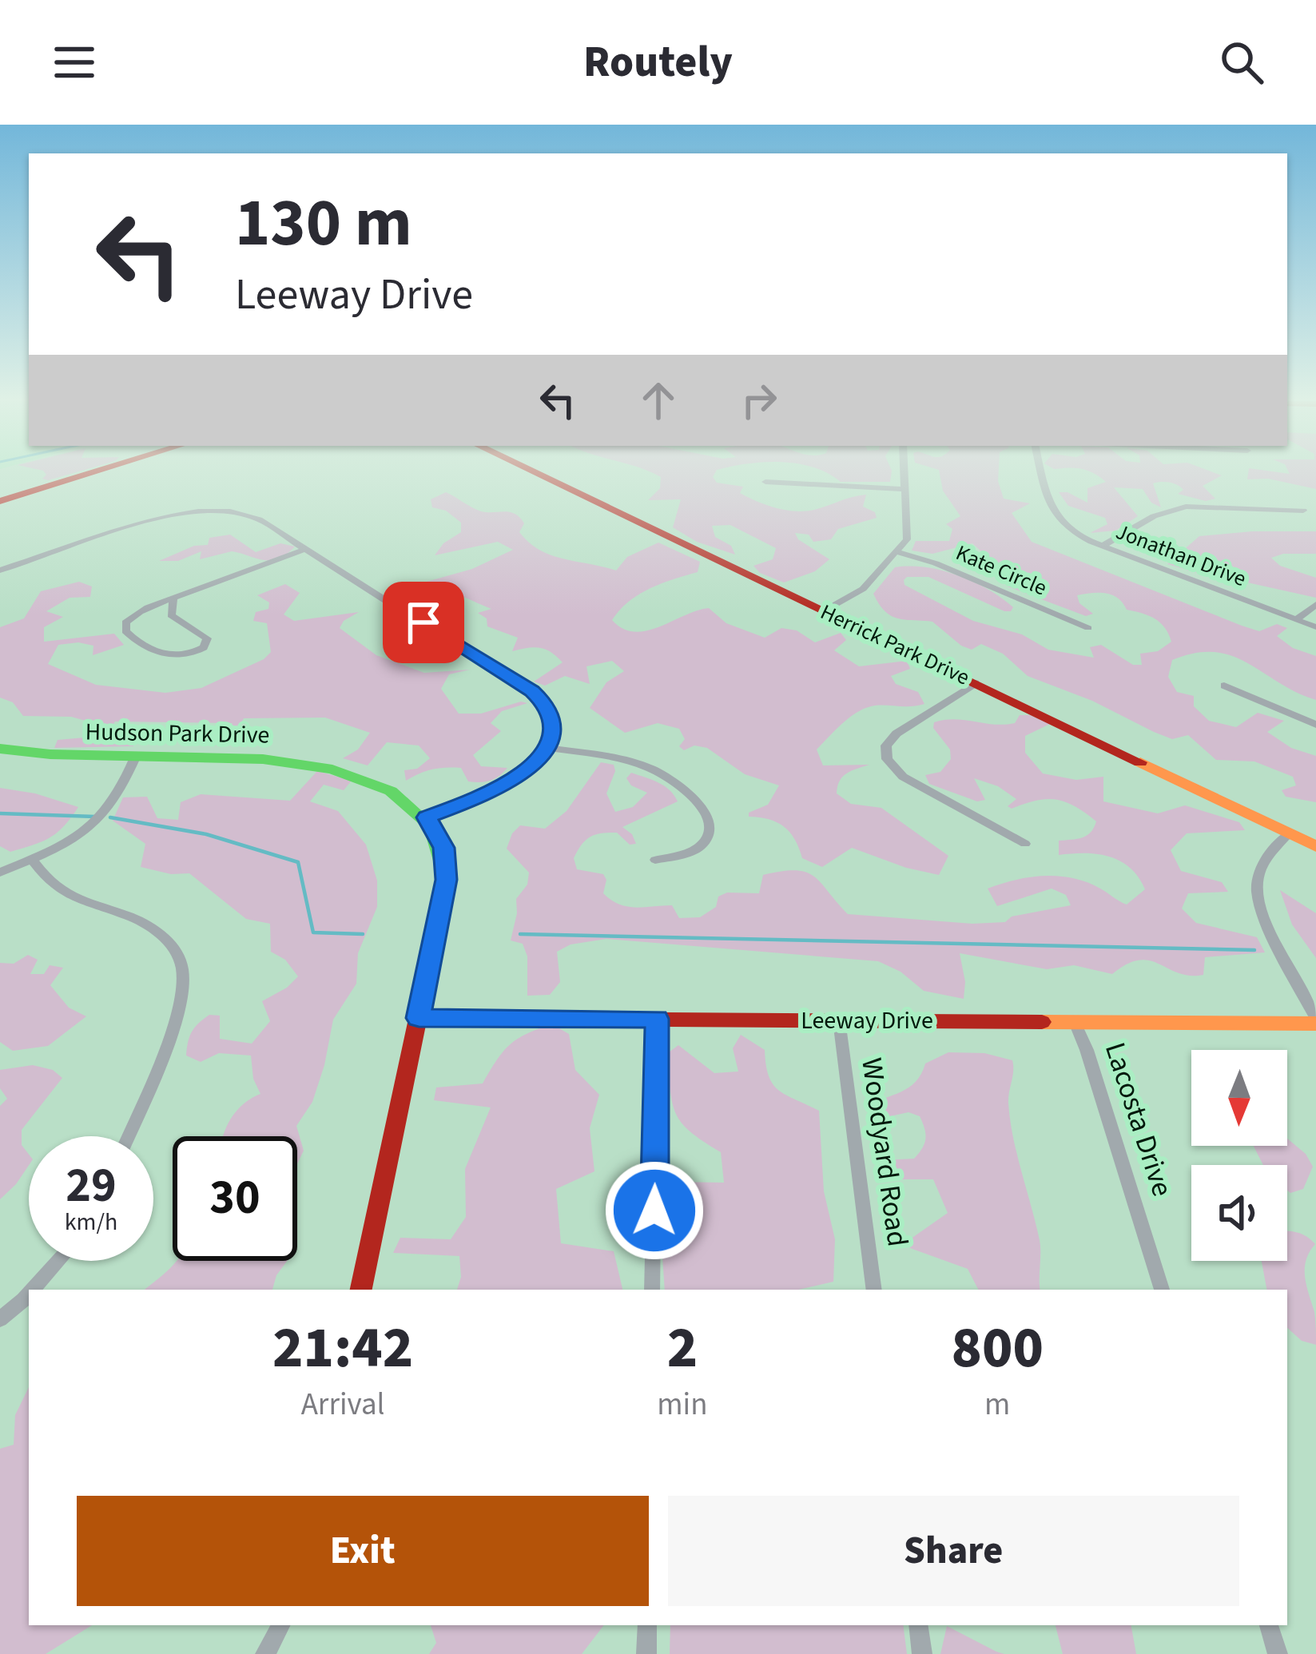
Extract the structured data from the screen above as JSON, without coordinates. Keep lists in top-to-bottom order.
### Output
{
  "streets": {
    "main road": ["Herrick Park Drive", "Hudson Park Drive", "Leeway Drive"],
    "street": [
      "Jonathan Drive",
      "Kate Circle",
      "Lacosta Drive",
      "Woodyard Road"
    ]
  },
  "crossings": [
    ["Leeway Drive", "Lacosta Drive"],
    ["Leeway Drive", "Woodyard Road"]
  ],
  "north": "bottom",
  "page": {
    "header": "Routely",
    "turn": ["130 m", "Leeway Drive"],
    "speed": "29 km/h",
    "limit": "30",
    "eta": [
      "21:42",
      "Arrival",
      "2",
      "min",
      "800",
      "m"
    ],
    "buttons": ["Exit", "Share"]
  }
}
